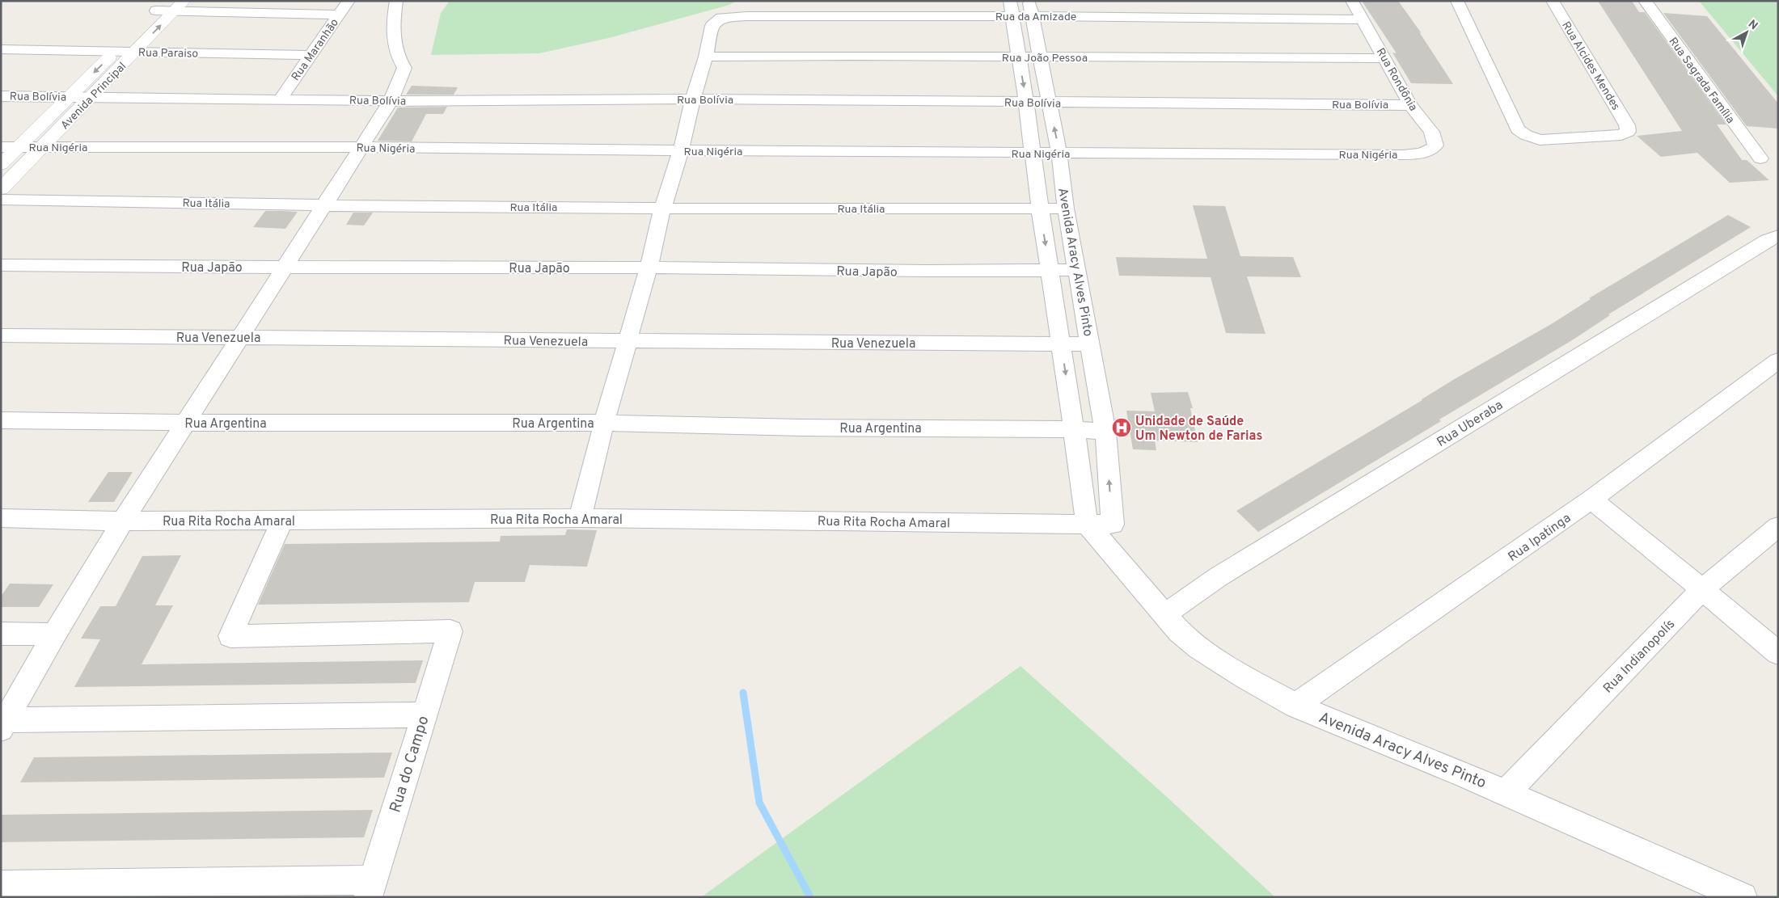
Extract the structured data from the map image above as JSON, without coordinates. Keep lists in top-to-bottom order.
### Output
{
  "streets": {
    "street": [
      "Rua da Amizade",
      "Rua Maranhão",
      "Rua Paraiso",
      "Rua João Pessoa",
      "Rua Alcides Mendes",
      "Rua Rondônia",
      "Rua Sagrada Família",
      "Avenida Principal",
      "Rua Bolívia",
      "Rua Nigéria",
      "Rua Itália",
      "Avenida Aracy Alves Pinto",
      "Rua Japão",
      "Rua Venezuela",
      "Rua Argentina",
      "Rua Uberaba",
      "Rua Rita Rocha Amaral",
      "Rua Ipatinga",
      "Rua Indianopolís",
      "Rua do Campo"
    ]
  },
  "crossings": [
    ["Rua da Amizade", "Rua João Pessoa"],
    ["Rua da Amizade", "Rua Rondônia"],
    ["Rua da Amizade", "Avenida Aracy Alves Pinto"],
    ["Rua Maranhão", "Rua Paraiso"],
    ["Rua Maranhão", "Rua Bolívia"],
    ["Rua Paraiso", "Avenida Principal"],
    ["Rua João Pessoa", "Rua Rondônia"],
    ["Rua João Pessoa", "Avenida Aracy Alves Pinto"],
    ["Rua Rondônia", "Rua Bolívia"],
    ["Rua Rondônia", "Rua Nigéria"],
    ["Avenida Principal", "Rua Bolívia"],
    ["Avenida Principal", "Rua Nigéria"],
    ["Rua Bolívia", "Avenida Aracy Alves Pinto"],
    ["Rua Nigéria", "Avenida Aracy Alves Pinto"],
    ["Rua Itália", "Avenida Aracy Alves Pinto"],
    ["Avenida Aracy Alves Pinto", "Rua Japão"],
    ["Avenida Aracy Alves Pinto", "Rua Venezuela"],
    ["Avenida Aracy Alves Pinto", "Rua Argentina"],
    ["Avenida Aracy Alves Pinto", "Rua Uberaba"],
    ["Avenida Aracy Alves Pinto", "Rua Rita Rocha Amaral"],
    ["Avenida Aracy Alves Pinto", "Rua Ipatinga"],
    ["Avenida Aracy Alves Pinto", "Rua Indianopolís"],
    ["Rua Rita Rocha Amaral", "Rua do Campo"]
  ],
  "places": {
    "hospital": ["Unidade de Saúde Um Newton de Farias"]
  },
  "north": "top right"
}
